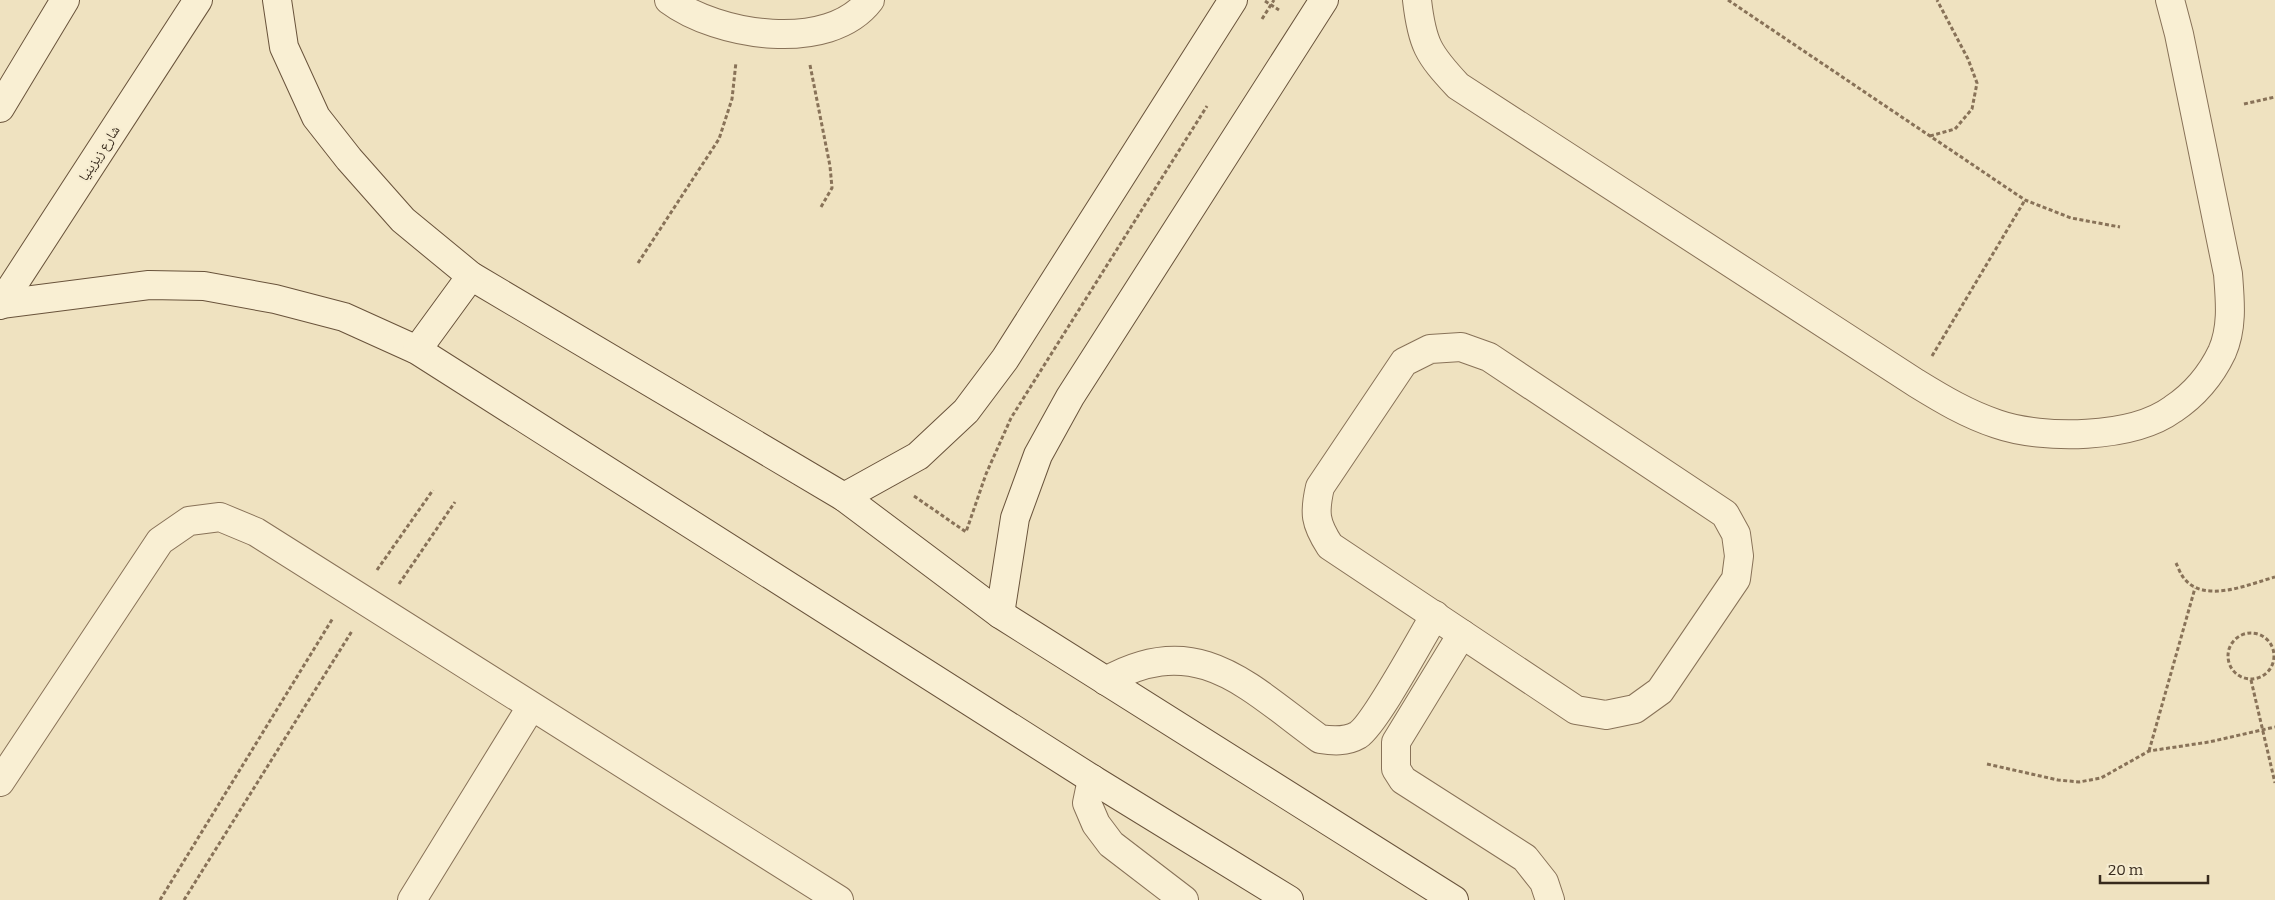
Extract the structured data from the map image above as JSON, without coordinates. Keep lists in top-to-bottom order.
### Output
{
  "streets": {
    "street": ["شارع زيزينيا"]
  },
  "scale_bar": "20 m"
}
